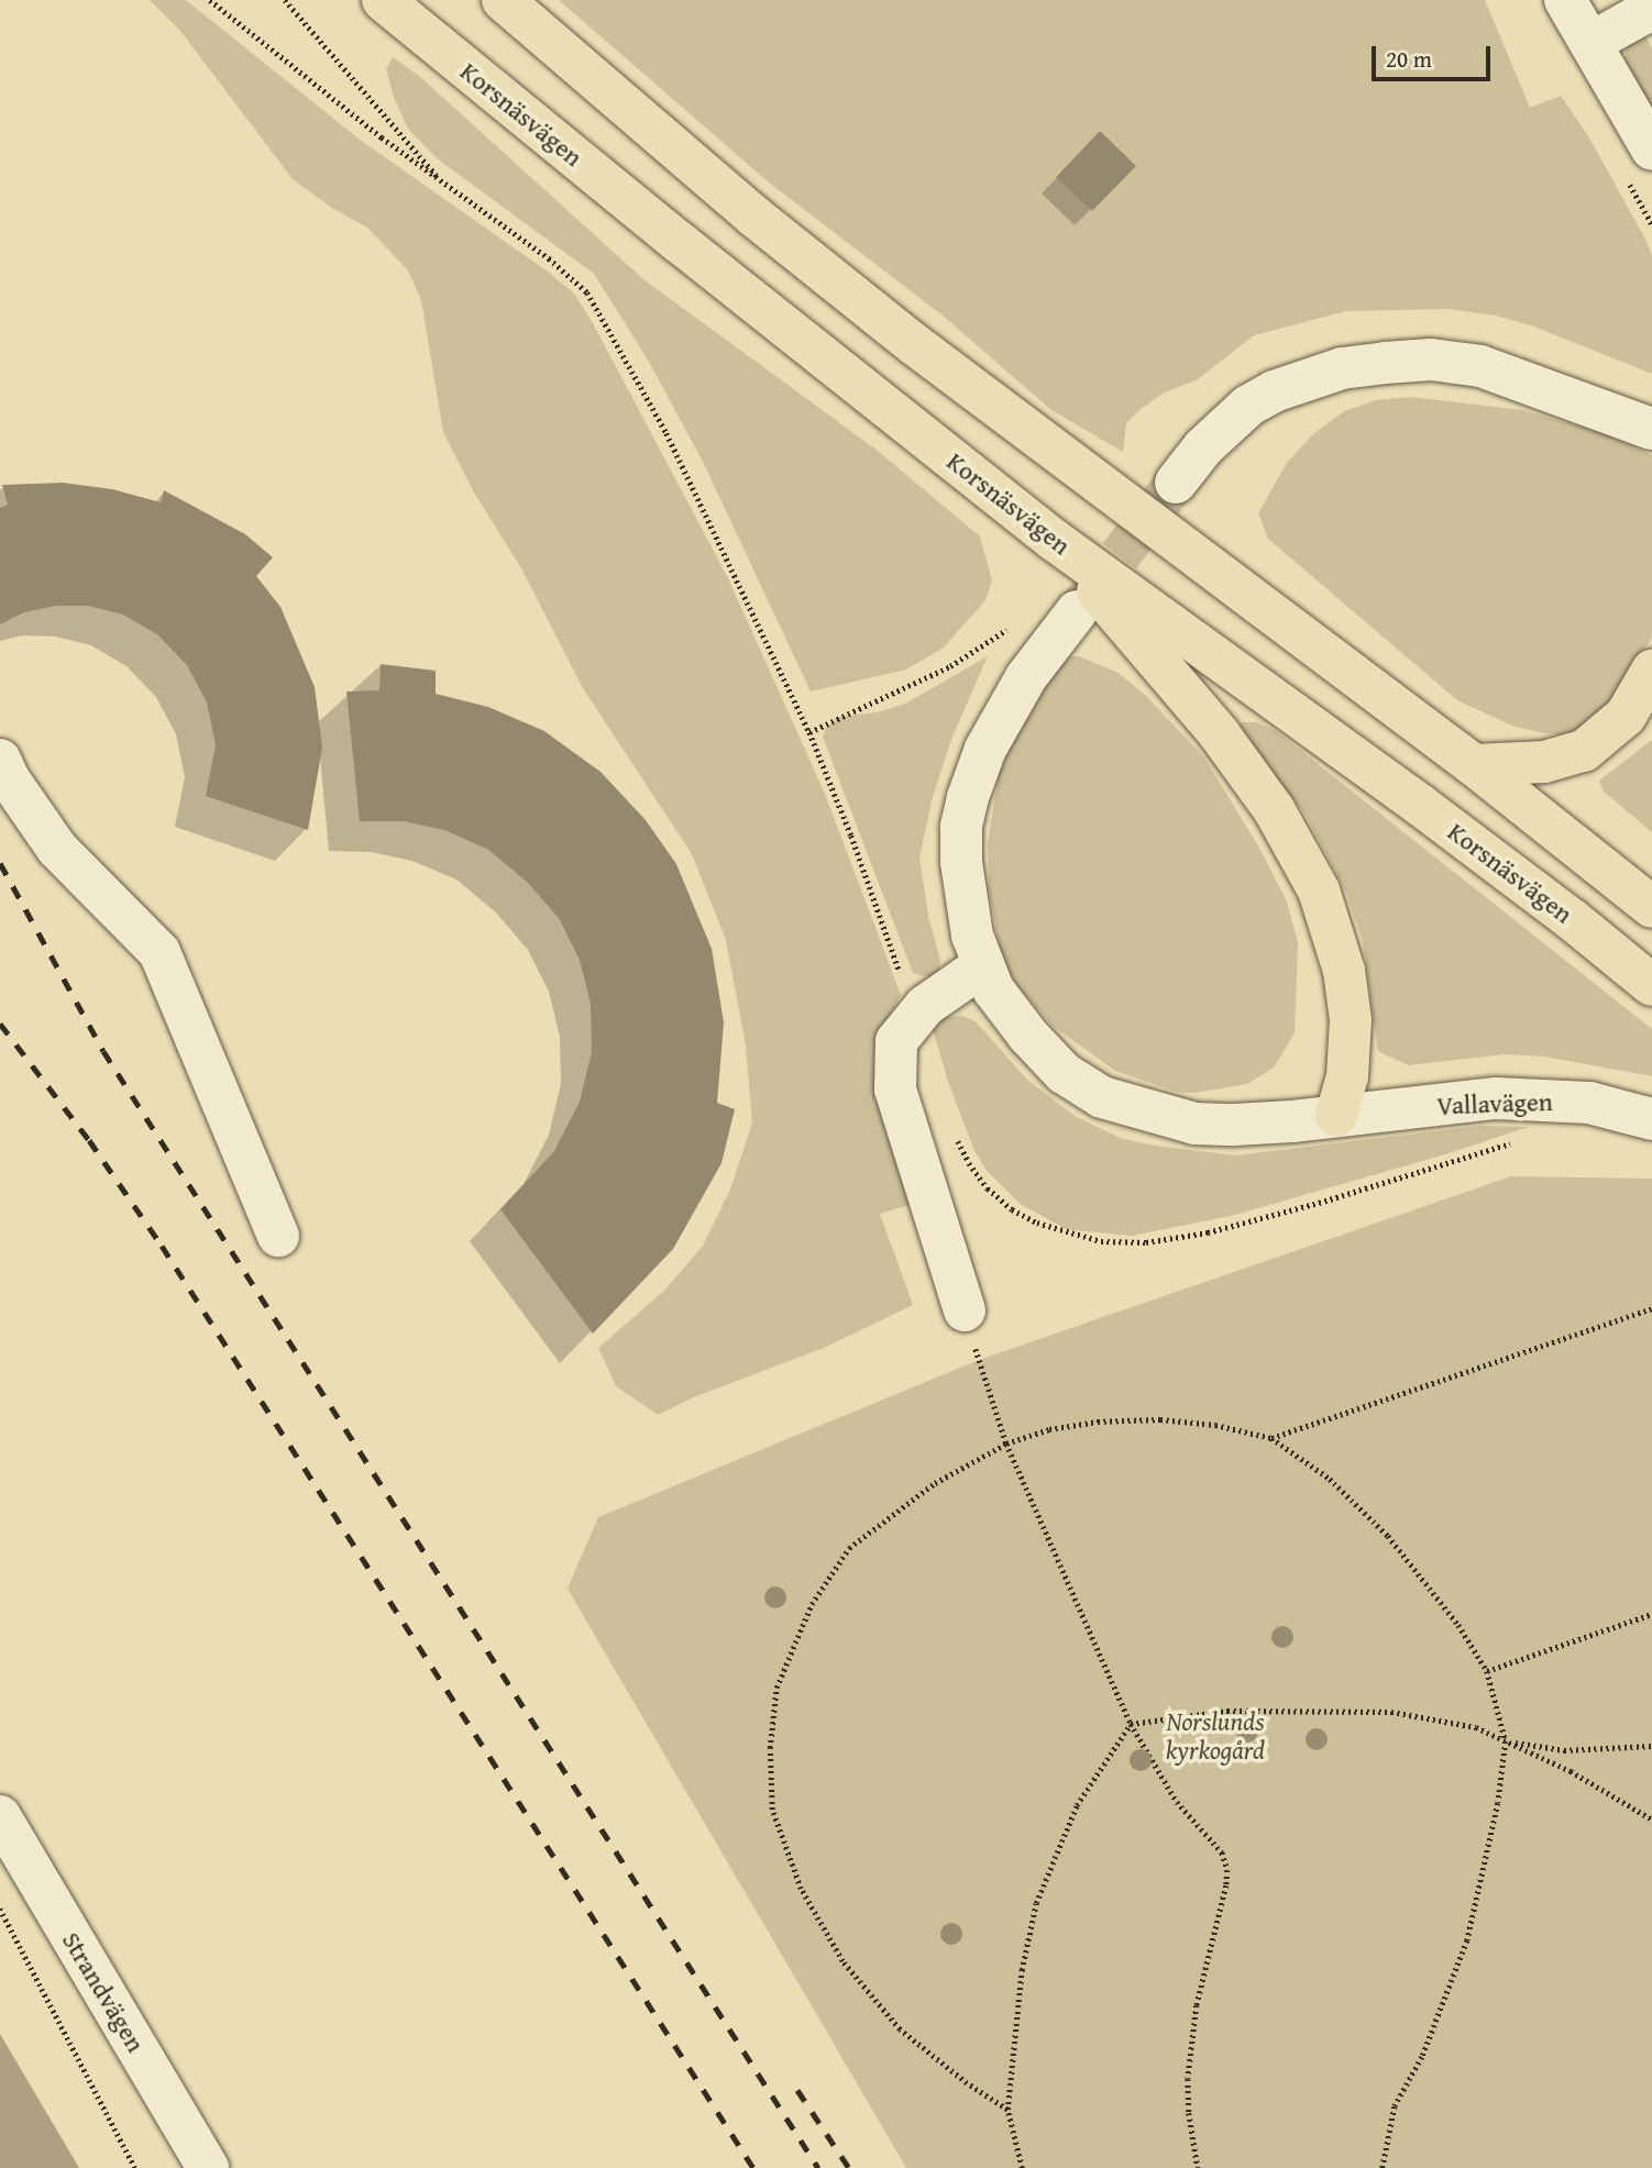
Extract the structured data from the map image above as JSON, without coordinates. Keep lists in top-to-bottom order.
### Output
{
  "streets": {
    "main road": ["Korsnäsvägen"],
    "street": ["Vallavägen", "Strandvägen"]
  },
  "parks": ["Norslunds kyrkogård"],
  "scale_bar": "20 m"
}
